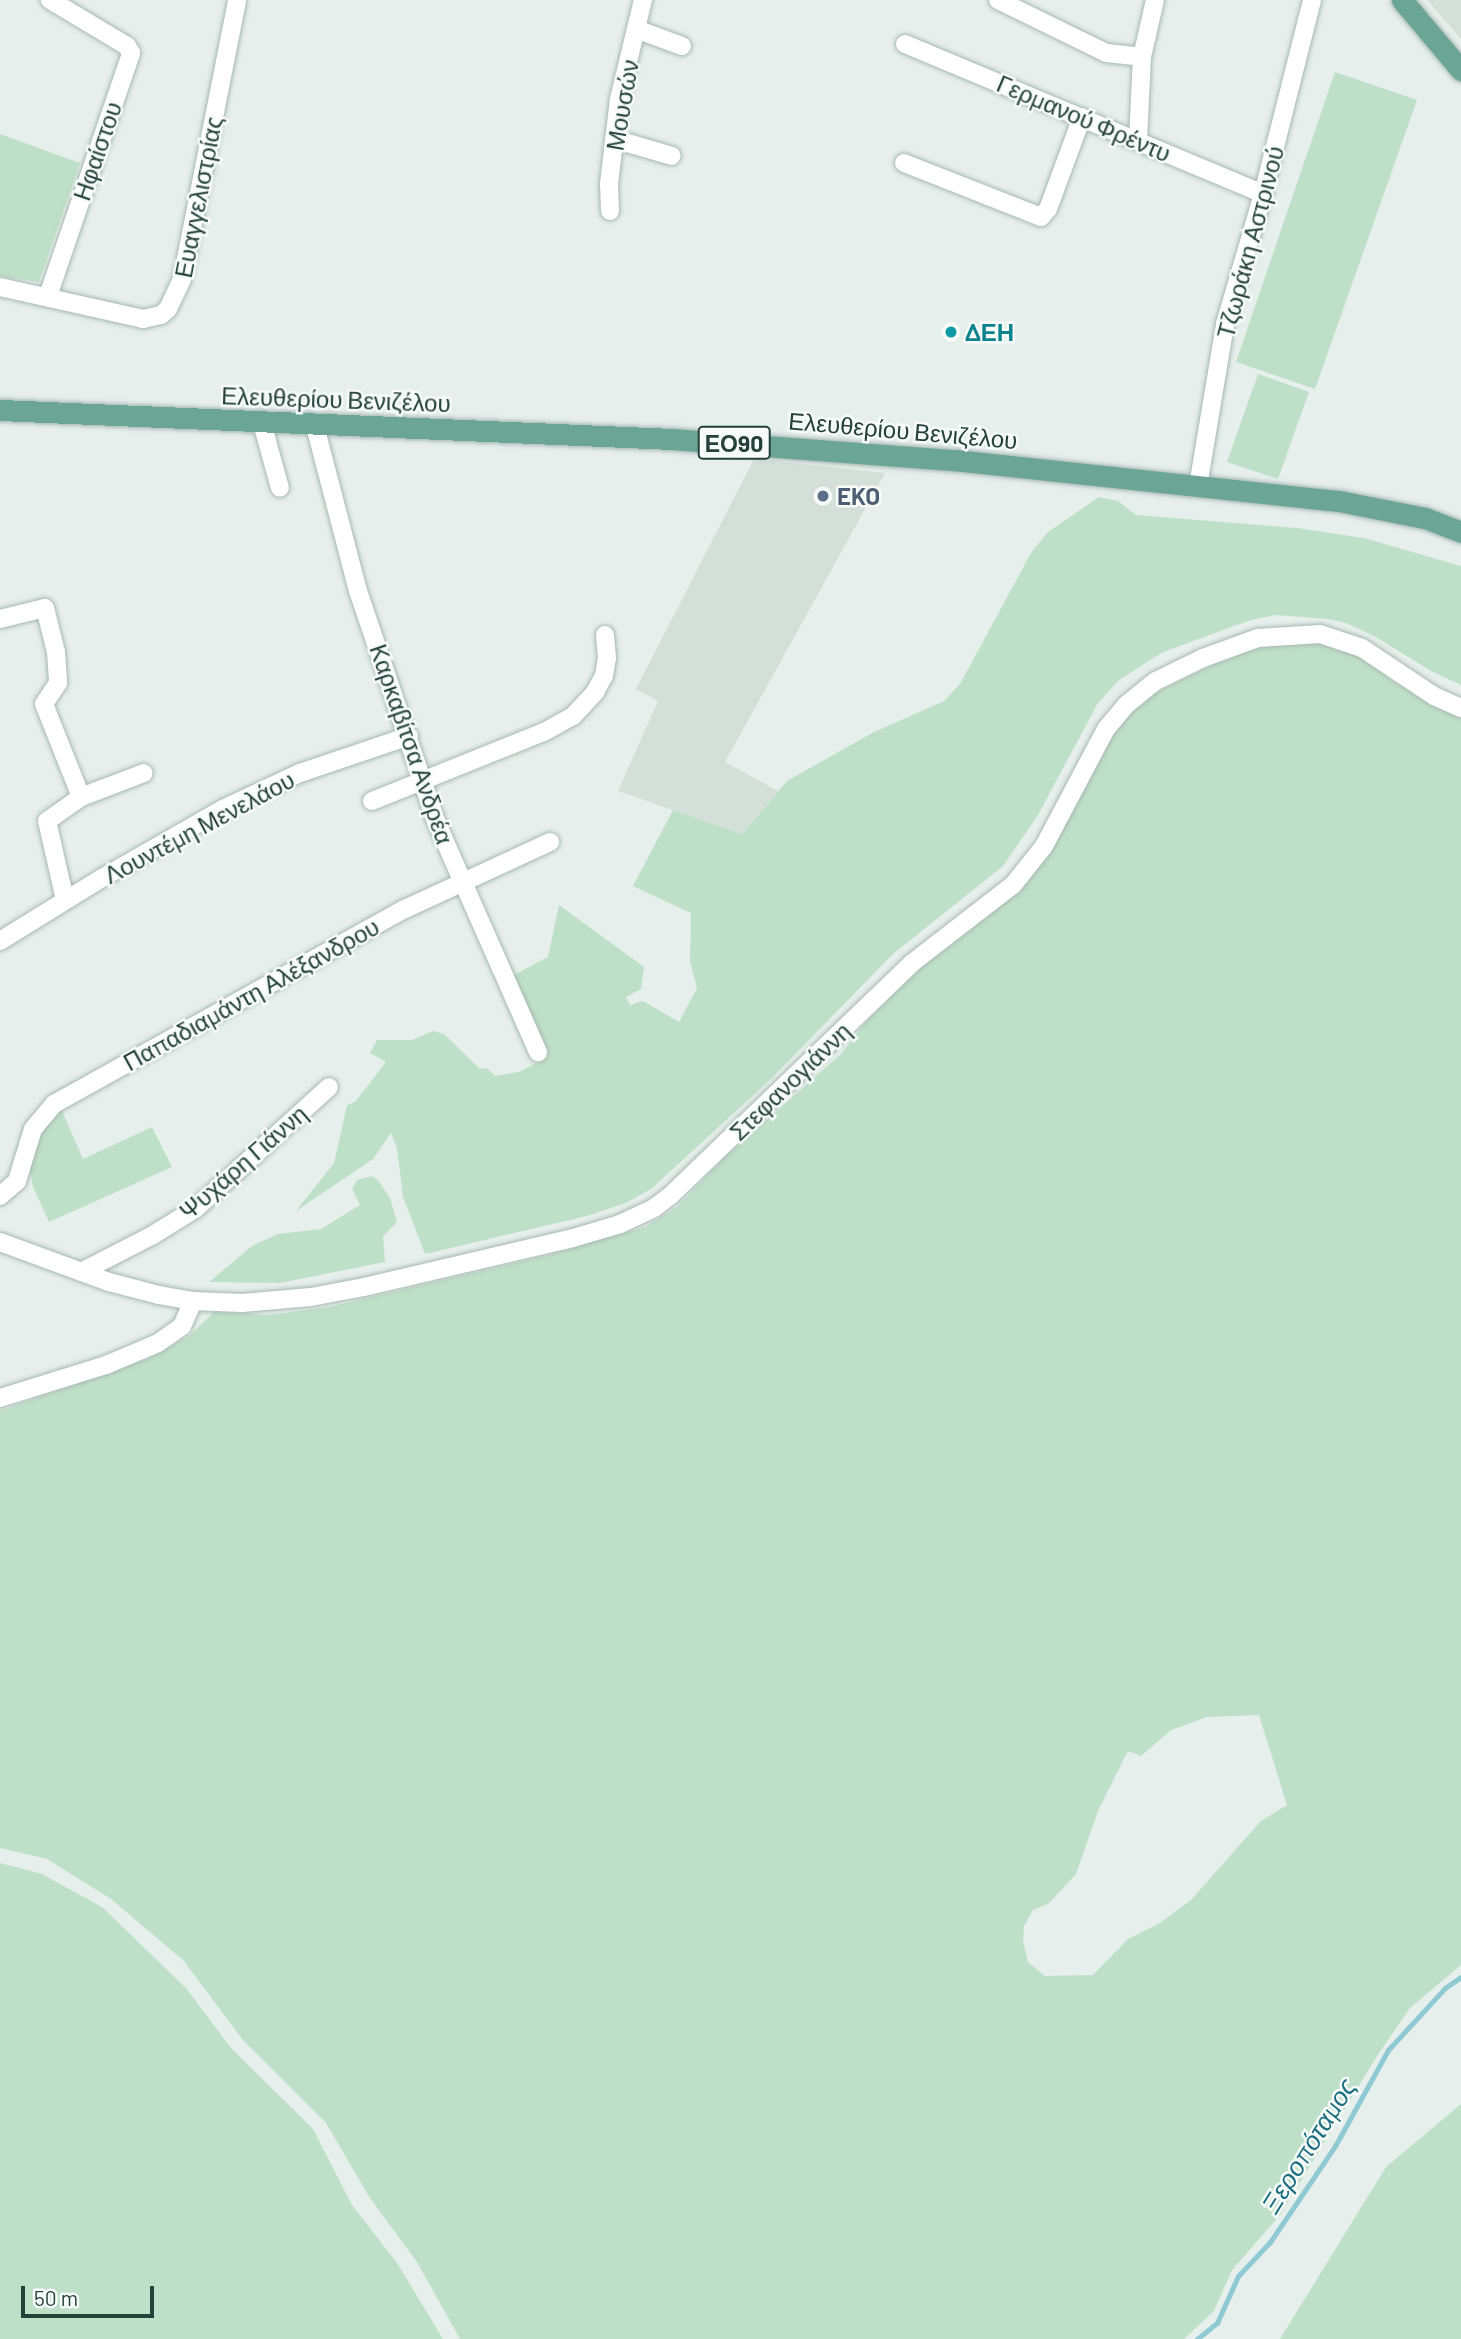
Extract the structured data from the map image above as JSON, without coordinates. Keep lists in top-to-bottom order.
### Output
{
  "streets": {
    "main road": ["Ελευθερίου Βενιζέλου", "ΕΟ90"],
    "street": [
      "Μουσών",
      "Γερμανού Φρέντυ",
      "Ηφαίστου",
      "Ευαγγελιστρίας",
      "Τζωράκη Αστρινού",
      "Καρκαβίτσα Ανδρέα",
      "Λουντέμη Μενελάου",
      "Παπαδιαμάντη Αλέξανδρου",
      "Στεφανογιάννη",
      "Ψυχάρη Γιάννη"
    ]
  },
  "crossings": [
    ["Γερμανού Φρέντυ", "Τζωράκη Αστρινού"],
    ["Ηφαίστου", "Ευαγγελιστρίας"],
    ["Τζωράκη Αστρινού", "Ελευθερίου Βενιζέλου"],
    ["Ελευθερίου Βενιζέλου", "Καρκαβίτσα Ανδρέα"],
    ["Καρκαβίτσα Ανδρέα", "Λουντέμη Μενελάου"],
    ["Καρκαβίτσα Ανδρέα", "Παπαδιαμάντη Αλέξανδρου"],
    ["Στεφανογιάννη", "Ψυχάρη Γιάννη"]
  ],
  "water": ["Ξεροπόταμος"],
  "places": ["ΔΕΗ", "EKO"],
  "scale_bar": "50 m"
}
